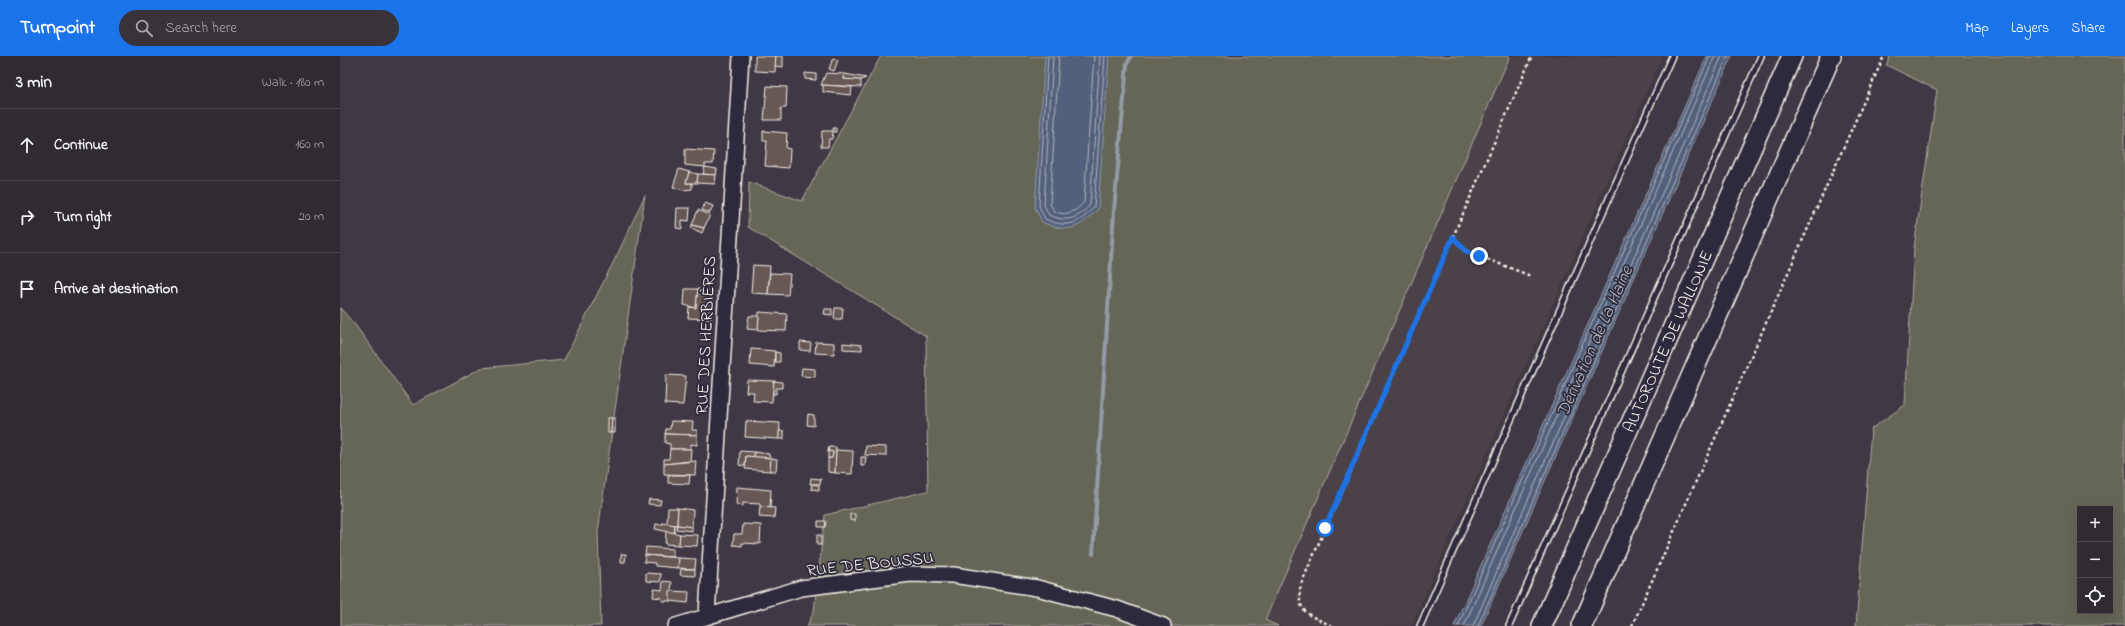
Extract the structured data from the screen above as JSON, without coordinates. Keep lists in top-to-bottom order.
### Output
{
  "streets": {
    "highway": ["AUTOROUTE DE WALLONIE"],
    "street": ["RUE DES HERBIÈRES", "RUE DE BOUSSU"]
  },
  "crossings": [
    ["RUE DES HERBIÈRES", "RUE DE BOUSSU"]
  ],
  "water": ["Dérivation de La Haine"],
  "page": {
    "header": "Turnpoint",
    "search": "Search here",
    "nav": ["Map", "Layers", "Share"],
    "heading": ["3 min", "Walk · 180 m"],
    "list": [
      ["Continue", "160 m"],
      ["Turn right", "20 m"],
      "Arrive at destination"
    ],
    "map_buttons": ["+", "−"]
  }
}
